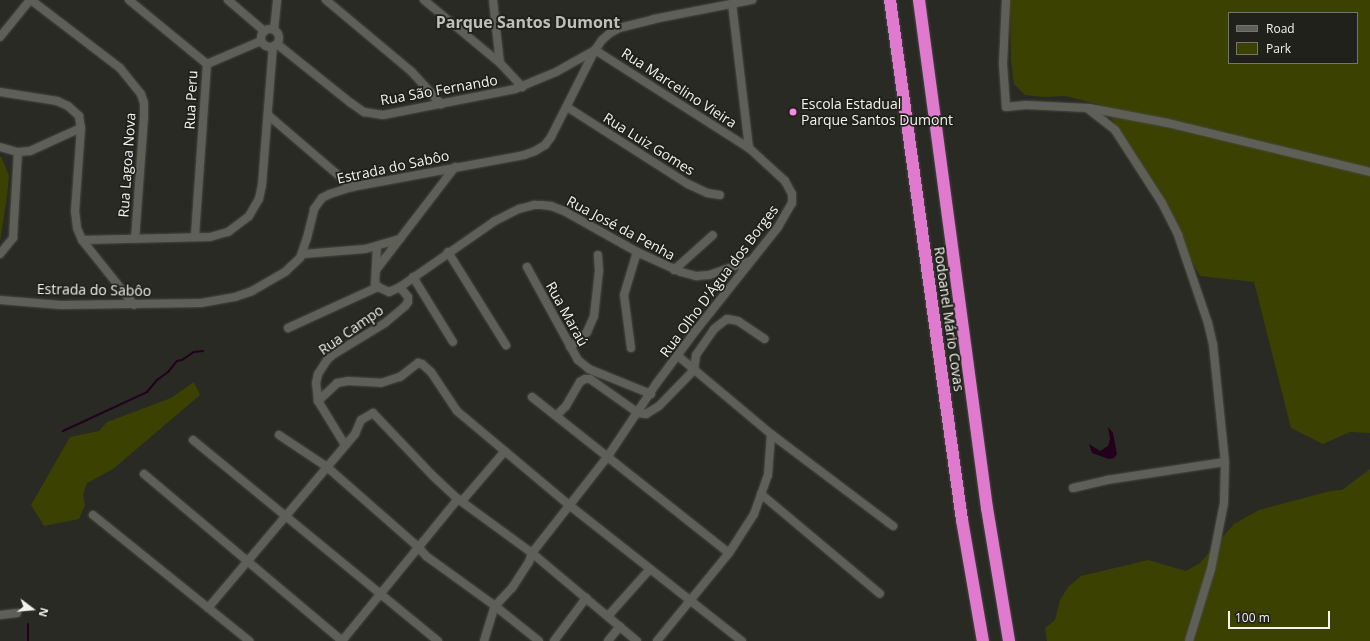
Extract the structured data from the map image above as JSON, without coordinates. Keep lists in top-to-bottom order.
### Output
{
  "streets": {
    "highway": ["Rodoanel Mário Covas"],
    "street": [
      "Rua Marcelino Vieira",
      "Rua São Fernando",
      "Rua Peru",
      "Rua Luiz Gomes",
      "Rua Lagoa Nova",
      "Estrada do Sabôo",
      "Rua José da Penha",
      "Rua Olho D'Água dos Borges",
      "Rua Maraú",
      "Rua Campo"
    ]
  },
  "crossings": [
    ["Rua Marcelino Vieira", "Rua São Fernando"],
    ["Rua Marcelino Vieira", "Estrada do Sabôo"],
    ["Rua Marcelino Vieira", "Rua Olho D'Água dos Borges"],
    ["Rua São Fernando", "Estrada do Sabôo"],
    ["Rua Luiz Gomes", "Estrada do Sabôo"],
    ["Rua José da Penha", "Rua Olho D'Água dos Borges"],
    ["Rua José da Penha", "Rua Campo"],
    ["Rua Olho D'Água dos Borges", "Rua Maraú"]
  ],
  "districts": ["Parque Santos Dumont"],
  "places": ["Escola Estadual Parque Santos Dumont"],
  "legend": ["Road", "Park"],
  "scale_bar": "100 m",
  "north": "right"
}
